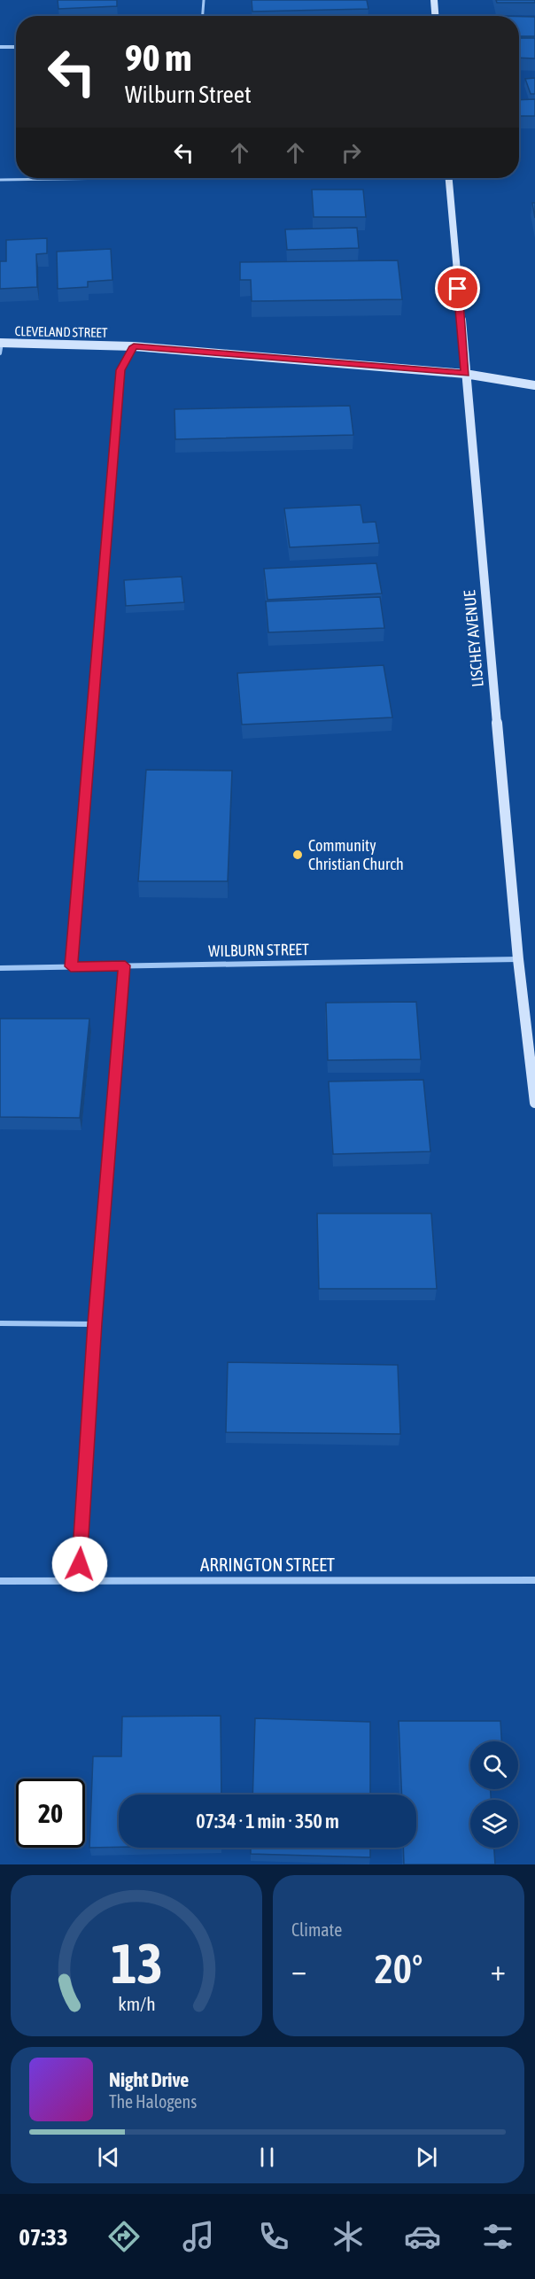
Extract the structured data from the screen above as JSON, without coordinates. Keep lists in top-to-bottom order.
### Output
{
  "streets": {
    "street": [
      "CLEVELAND STREET",
      "LISCHEY AVENUE",
      "WILBURN STREET",
      "ARRINGTON STREET"
    ]
  },
  "crossings": [
    ["CLEVELAND STREET", "LISCHEY AVENUE"],
    ["LISCHEY AVENUE", "WILBURN STREET"]
  ],
  "places": ["Community Christian Church"],
  "page": {
    "turn": ["90 m", "Wilburn Street"],
    "limit": "20",
    "trip": "07:34 · 1 min · 350 m",
    "tile": "Climate",
    "heat": ["−", "20°", "+"],
    "song": ["Night Drive", "The Halogens"],
    "tabs": "07:33",
    "gauge": ["13", "km/h"]
  }
}
